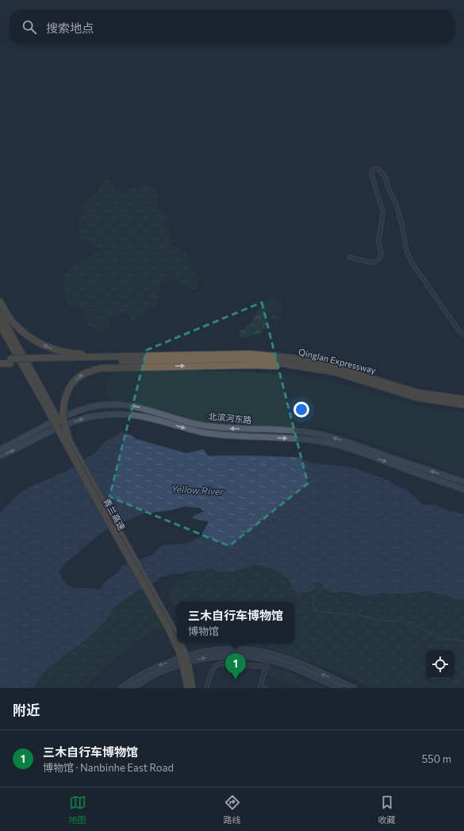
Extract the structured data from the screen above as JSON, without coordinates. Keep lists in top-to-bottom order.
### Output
{
  "streets": {
    "highway": ["Qinglan Expressway", "青兰高速"],
    "main road": ["北滨河东路"]
  },
  "water": ["Yellow River"],
  "page": {
    "search": "搜索地点",
    "popup": ["三木自行车博物馆", "博物馆"],
    "pins": "1",
    "heading": "附近",
    "list": [
      {
        "mark": "1",
        "name": "三木自行车博物馆",
        "note": "博物馆 · Nanbinhe East Road",
        "value": "550 m"
      }
    ],
    "nav": ["地图", "路线", "收藏"]
  }
}
